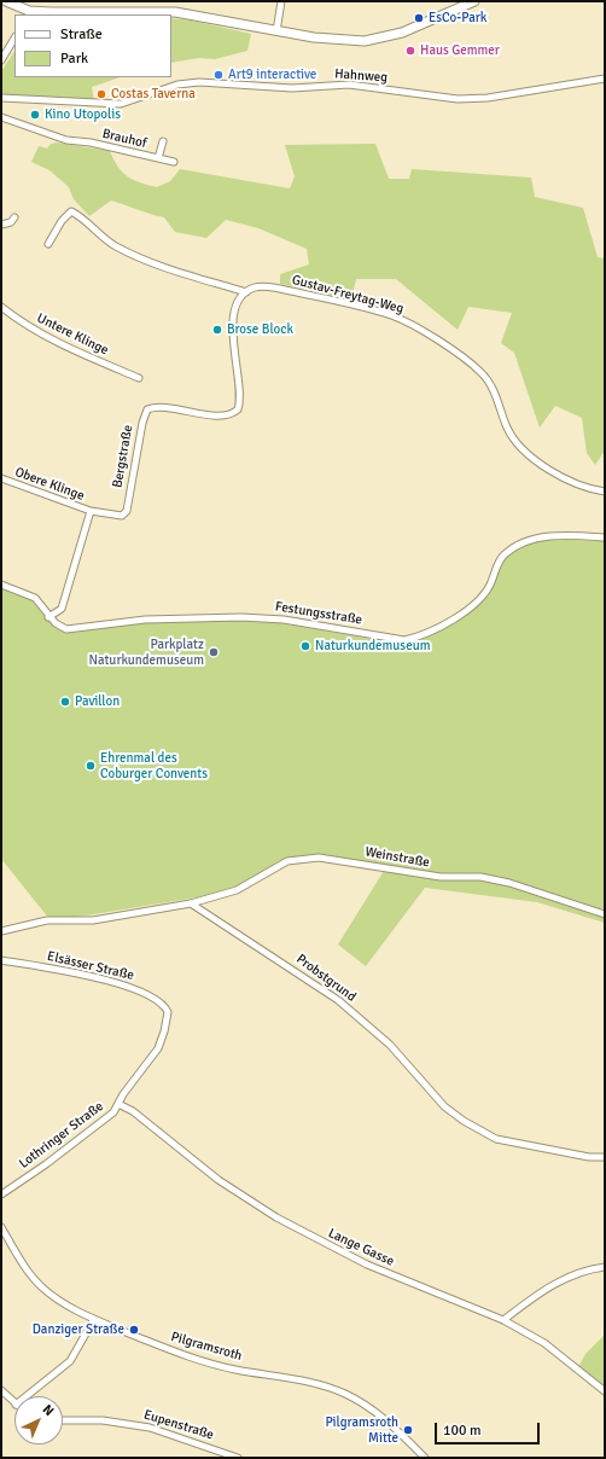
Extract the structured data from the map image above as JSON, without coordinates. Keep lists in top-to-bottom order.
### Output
{
  "streets": {
    "street": [
      "Hahnweg",
      "Brauhof",
      "Gustav-Freytag-Weg",
      "Untere Klinge",
      "Bergstraße",
      "Obere Klinge",
      "Festungsstraße",
      "Weinstraße",
      "Elsässer Straße",
      "Probstgrund",
      "Lothringer Straße",
      "Lange Gasse",
      "Pilgramsroth",
      "Eupenstraße"
    ]
  },
  "crossings": [
    ["Gustav-Freytag-Weg", "Bergstraße"],
    ["Bergstraße", "Obere Klinge"],
    ["Weinstraße", "Probstgrund"],
    ["Elsässer Straße", "Lothringer Straße"],
    ["Lothringer Straße", "Lange Gasse"]
  ],
  "places": [
    "EsCo-Park",
    "Haus Gemmer",
    "Art9 interactive",
    "Costas Taverna",
    "Kino Utopolis",
    "Brose Block",
    "Naturkundemuseum",
    "Parkplatz Naturkundemuseum",
    "Pavillon",
    "Ehrenmal des Coburger Convents",
    "Danziger Straße",
    "Pilgramsroth Mitte"
  ],
  "legend": ["Straße", "Park"],
  "scale_bar": "100 m",
  "north": "top right"
}
